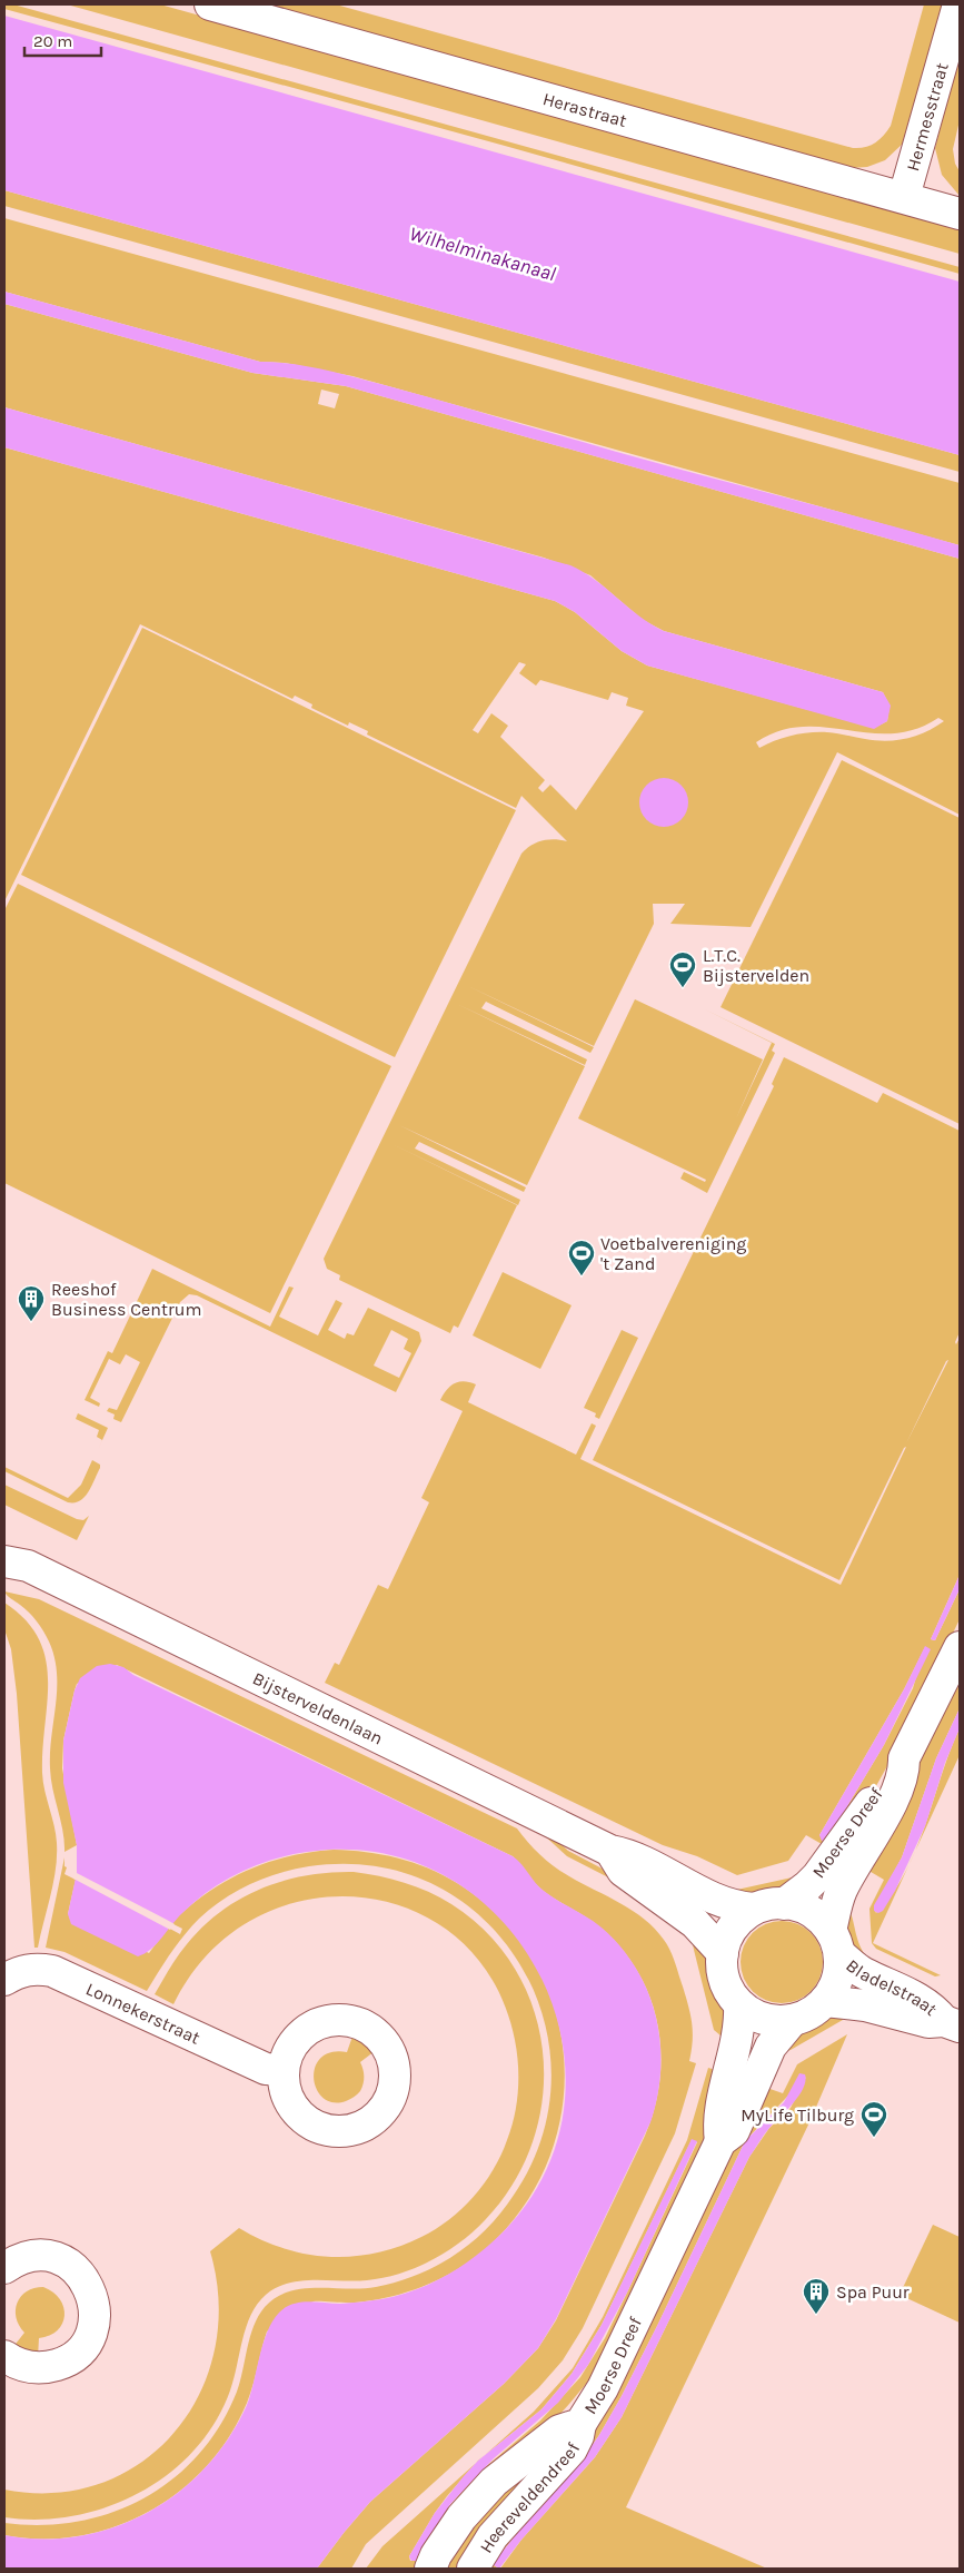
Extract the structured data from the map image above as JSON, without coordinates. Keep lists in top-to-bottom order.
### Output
{
  "streets": {
    "street": [
      "Herastraat",
      "Hermesstraat",
      "Bijsterveldenlaan",
      "Moerse Dreef",
      "Bladelstraat",
      "Lonnekerstraat",
      "Heereveldendreef"
    ]
  },
  "crossings": [
    ["Herastraat", "Hermesstraat"],
    ["Bijsterveldenlaan", "Moerse Dreef"],
    ["Bijsterveldenlaan", "Bladelstraat"],
    ["Moerse Dreef", "Bladelstraat"],
    ["Moerse Dreef", "Heereveldendreef"]
  ],
  "water": ["Wilhelminakanaal"],
  "places": {
    "sports": ["L.T.C. Bijstervelden", "Voetbalvereniging 't Zand", "MyLife Tilburg"],
    "building": ["Reeshof Business Centrum", "Spa Puur"]
  },
  "scale_bar": "20 m"
}
